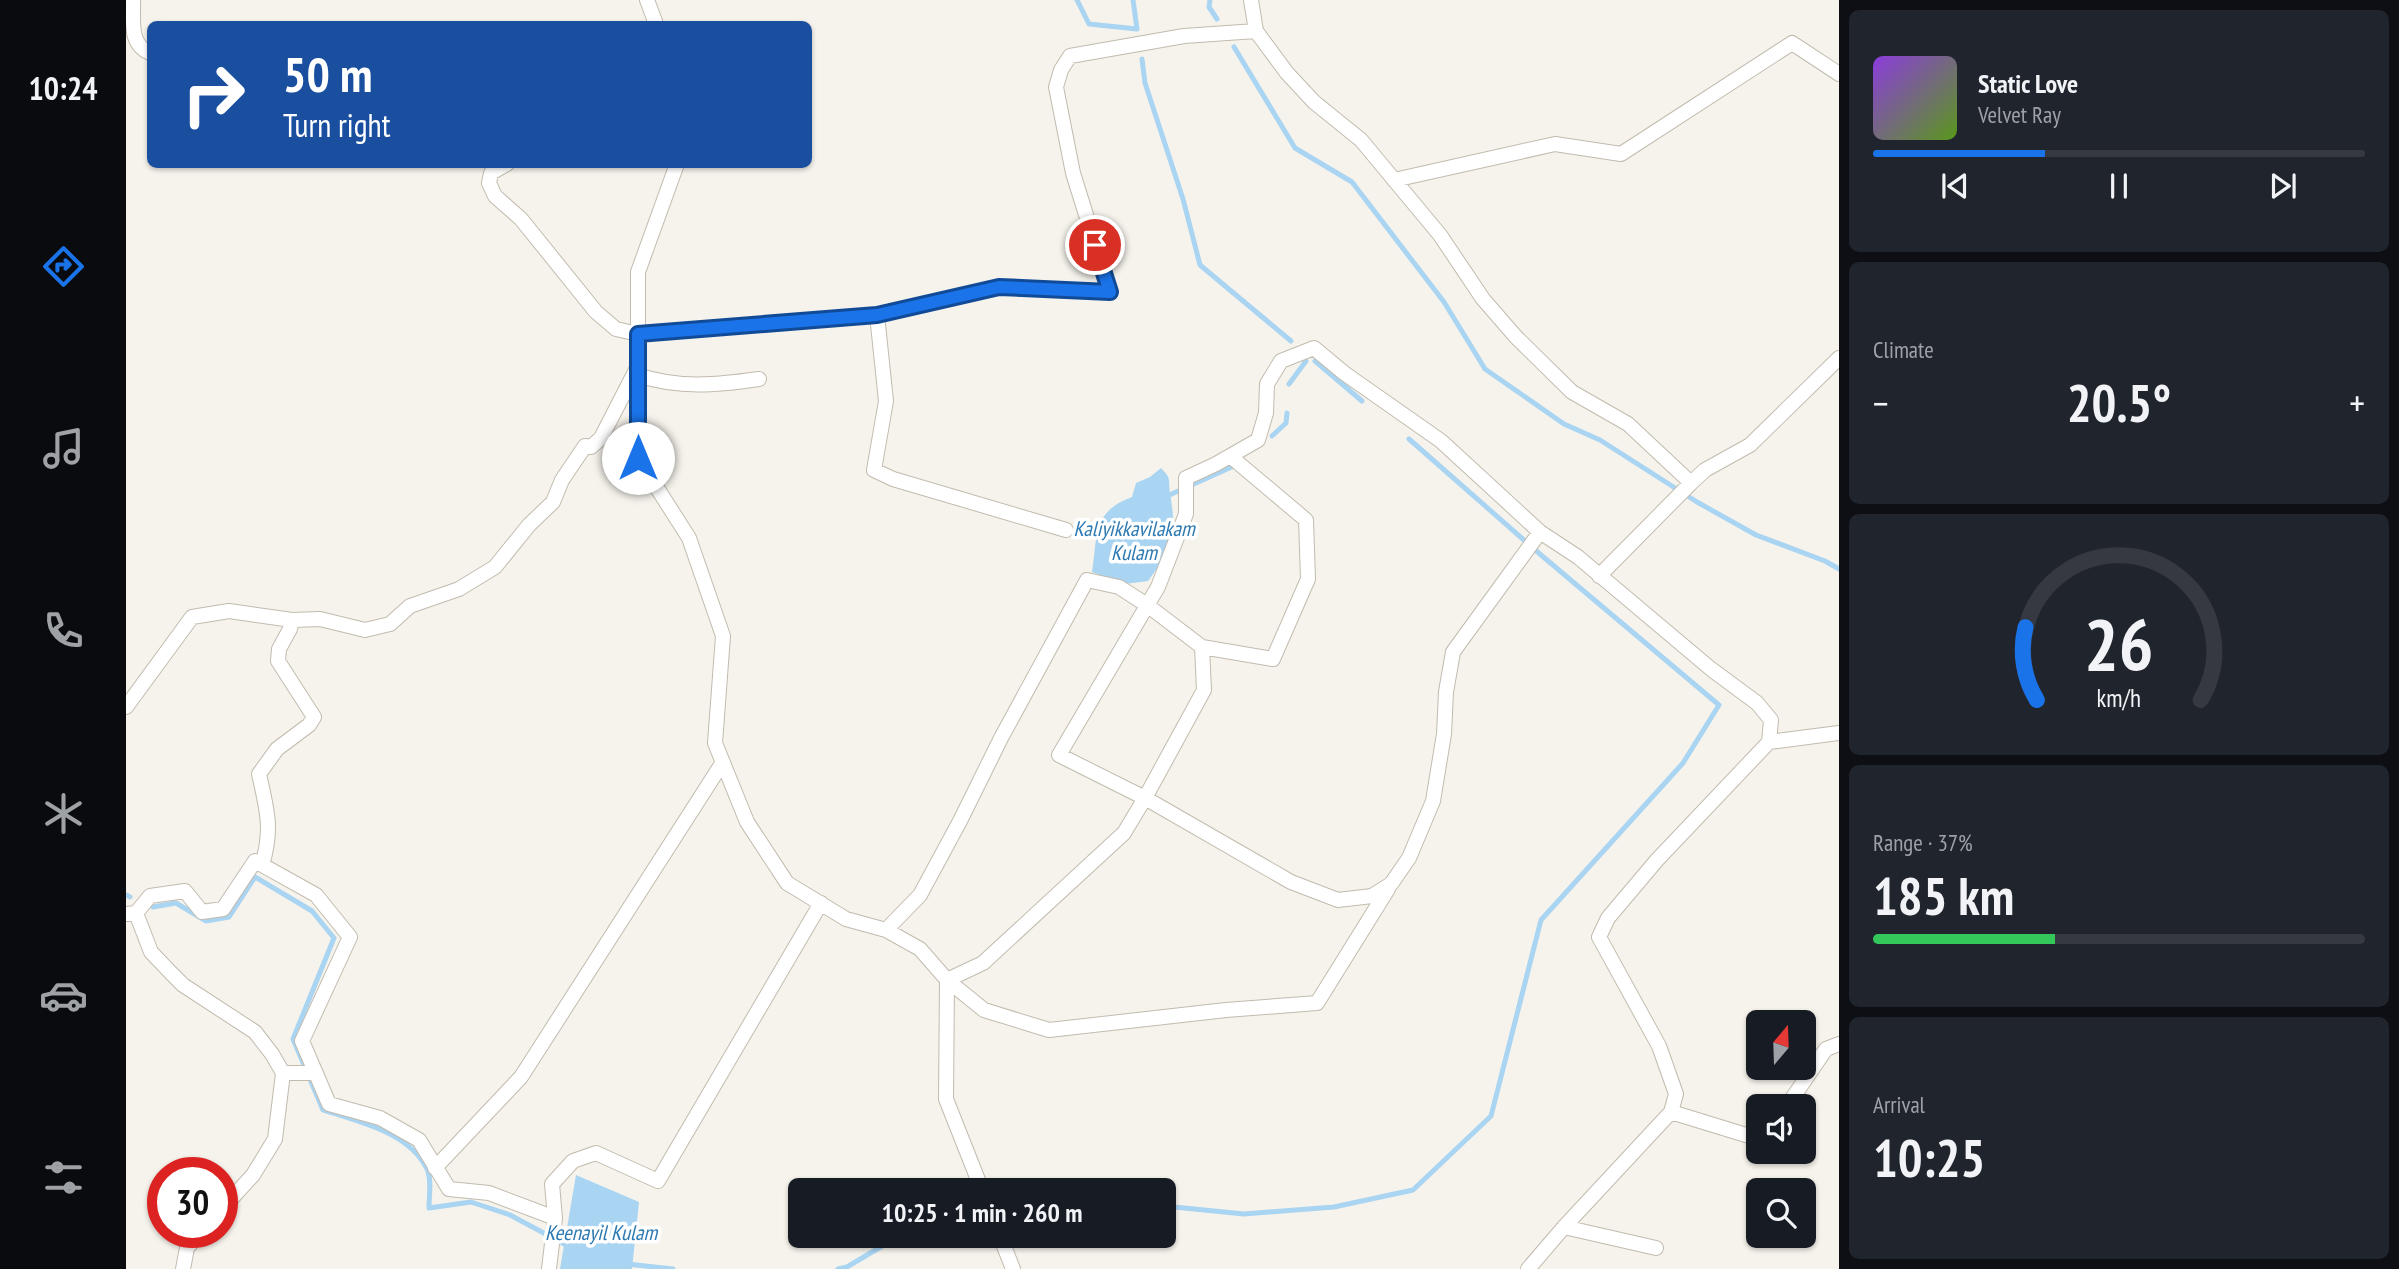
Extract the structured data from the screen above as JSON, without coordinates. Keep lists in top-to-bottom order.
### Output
{
  "water": ["Kaliyikkavilakam Kulam", "Keenayil Kulam"],
  "north": "top",
  "page": {
    "tabs": "10:24",
    "turn": ["50 m", "Turn right"],
    "song": ["Static Love", "Velvet Ray"],
    "tile": [
      "Climate",
      ["Range · 37%", "185 km"],
      ["Arrival", "10:25"]
    ],
    "heat": ["−", "20.5°", "+"],
    "limit": "30",
    "trip": "10:25 · 1 min · 260 m",
    "gauge": ["26", "km/h"]
  }
}
